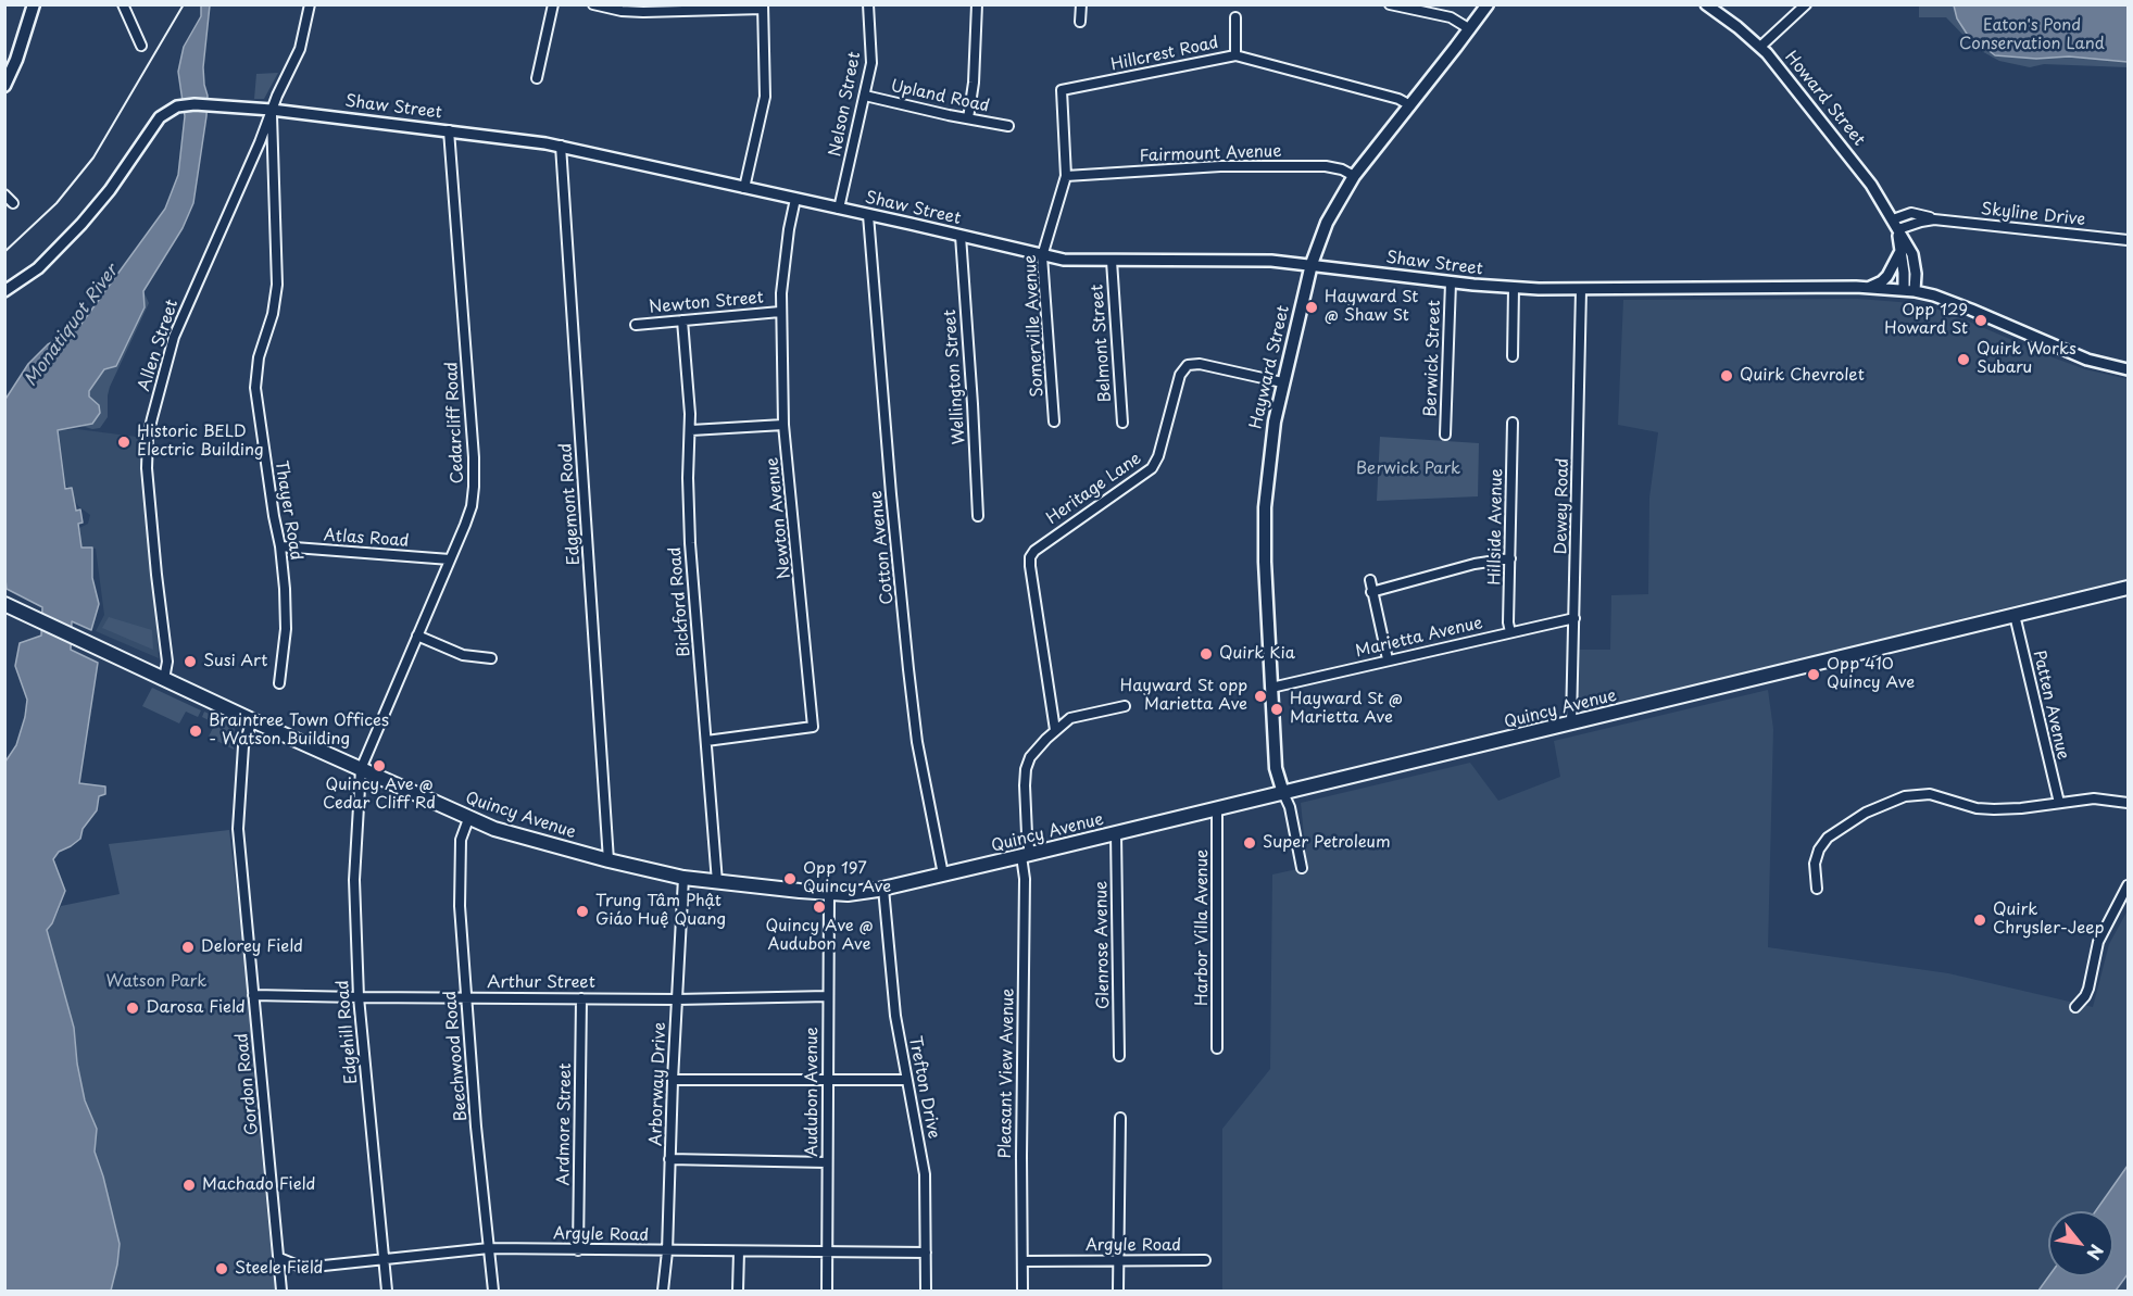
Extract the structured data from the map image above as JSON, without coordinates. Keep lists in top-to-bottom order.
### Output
{
  "streets": {
    "main road": ["Hayward Street", "Quincy Avenue"],
    "street": [
      "Hillcrest Road",
      "Upland Road",
      "Howard Street",
      "Nelson Street",
      "Shaw Street",
      "Fairmount Avenue",
      "Skyline Drive",
      "Newton Street",
      "Somerville Avenue",
      "Belmont Street",
      "Allen Street",
      "Berwick Street",
      "Wellington Street",
      "Cedarcliff Road",
      "Heritage Lane",
      "Edgemont Road",
      "Dewey Road",
      "Thayer Road",
      "Newton Avenue",
      "Hillside Avenue",
      "Atlas Road",
      "Cotton Avenue",
      "Bickford Road",
      "Marietta Avenue",
      "Patten Avenue",
      "Harbor Villa Avenue",
      "Glenrose Avenue",
      "Arthur Street",
      "Edgehill Road",
      "Beechwood Road",
      "Pleasant View Avenue",
      "Gordon Road",
      "Arborway Drive",
      "Trefton Drive",
      "Audubon Avenue",
      "Ardmore Street",
      "Argyle Road"
    ]
  },
  "crossings": [
    ["Hillcrest Road", "Somerville Avenue"],
    ["Hillcrest Road", "Hayward Street"],
    ["Upland Road", "Nelson Street"],
    ["Howard Street", "Shaw Street"],
    ["Howard Street", "Skyline Drive"],
    ["Nelson Street", "Shaw Street"],
    ["Shaw Street", "Somerville Avenue"],
    ["Shaw Street", "Belmont Street"],
    ["Shaw Street", "Allen Street"],
    ["Shaw Street", "Berwick Street"],
    ["Shaw Street", "Hayward Street"],
    ["Shaw Street", "Wellington Street"],
    ["Shaw Street", "Cedarcliff Road"],
    ["Shaw Street", "Edgemont Road"],
    ["Shaw Street", "Dewey Road"],
    ["Shaw Street", "Thayer Road"],
    ["Shaw Street", "Newton Avenue"],
    ["Shaw Street", "Cotton Avenue"],
    ["Fairmount Avenue", "Somerville Avenue"],
    ["Fairmount Avenue", "Hayward Street"],
    ["Newton Street", "Newton Avenue"],
    ["Newton Street", "Bickford Road"],
    ["Allen Street", "Thayer Road"],
    ["Allen Street", "Quincy Avenue"],
    ["Hayward Street", "Heritage Lane"],
    ["Hayward Street", "Marietta Avenue"],
    ["Hayward Street", "Quincy Avenue"],
    ["Cedarcliff Road", "Atlas Road"],
    ["Cedarcliff Road", "Quincy Avenue"],
    ["Cedarcliff Road", "Edgehill Road"],
    ["Heritage Lane", "Pleasant View Avenue"],
    ["Edgemont Road", "Quincy Avenue"],
    ["Dewey Road", "Marietta Avenue"],
    ["Dewey Road", "Quincy Avenue"],
    ["Thayer Road", "Atlas Road"],
    ["Newton Avenue", "Bickford Road"],
    ["Hillside Avenue", "Marietta Avenue"],
    ["Cotton Avenue", "Quincy Avenue"],
    ["Bickford Road", "Quincy Avenue"],
    ["Patten Avenue", "Quincy Avenue"],
    ["Quincy Avenue", "Harbor Villa Avenue"],
    ["Quincy Avenue", "Glenrose Avenue"],
    ["Quincy Avenue", "Edgehill Road"],
    ["Quincy Avenue", "Beechwood Road"],
    ["Quincy Avenue", "Pleasant View Avenue"],
    ["Quincy Avenue", "Gordon Road"],
    ["Quincy Avenue", "Arborway Drive"],
    ["Quincy Avenue", "Trefton Drive"],
    ["Quincy Avenue", "Audubon Avenue"],
    ["Arthur Street", "Edgehill Road"],
    ["Arthur Street", "Beechwood Road"],
    ["Arthur Street", "Gordon Road"],
    ["Arthur Street", "Arborway Drive"],
    ["Arthur Street", "Audubon Avenue"],
    ["Arthur Street", "Ardmore Street"],
    ["Edgehill Road", "Argyle Road"],
    ["Beechwood Road", "Argyle Road"],
    ["Pleasant View Avenue", "Argyle Road"],
    ["Gordon Road", "Argyle Road"],
    ["Arborway Drive", "Argyle Road"],
    ["Trefton Drive", "Argyle Road"],
    ["Audubon Avenue", "Argyle Road"],
    ["Ardmore Street", "Argyle Road"]
  ],
  "water": ["Monatiquot River"],
  "parks": ["Eaton's Pond Conservation Land", "Berwick Park", "Watson Park"],
  "places": [
    "Hayward St @ Shaw St",
    "Opp 129 Howard St",
    "Quirk Works Subaru",
    "Quirk Chevrolet",
    "Historic BELD Electric Building",
    "Quirk Kia",
    "Susi Art",
    "Opp 410 Quincy Ave",
    "Hayward St opp Marietta Ave",
    "Hayward St @ Marietta Ave",
    "Braintree Town Offices - Watson Building",
    "Quincy Ave @ Cedar Cliff Rd",
    "Super Petroleum",
    "Opp 197 Quincy Ave",
    "Quincy Ave @ Audubon Ave",
    "Trung Tâm Phật Giáo Huệ Quang",
    "Quirk Chrysler-Jeep",
    "Delorey Field",
    "Darosa Field",
    "Machado Field",
    "Steele Field"
  ],
  "north": "bottom right"
}
